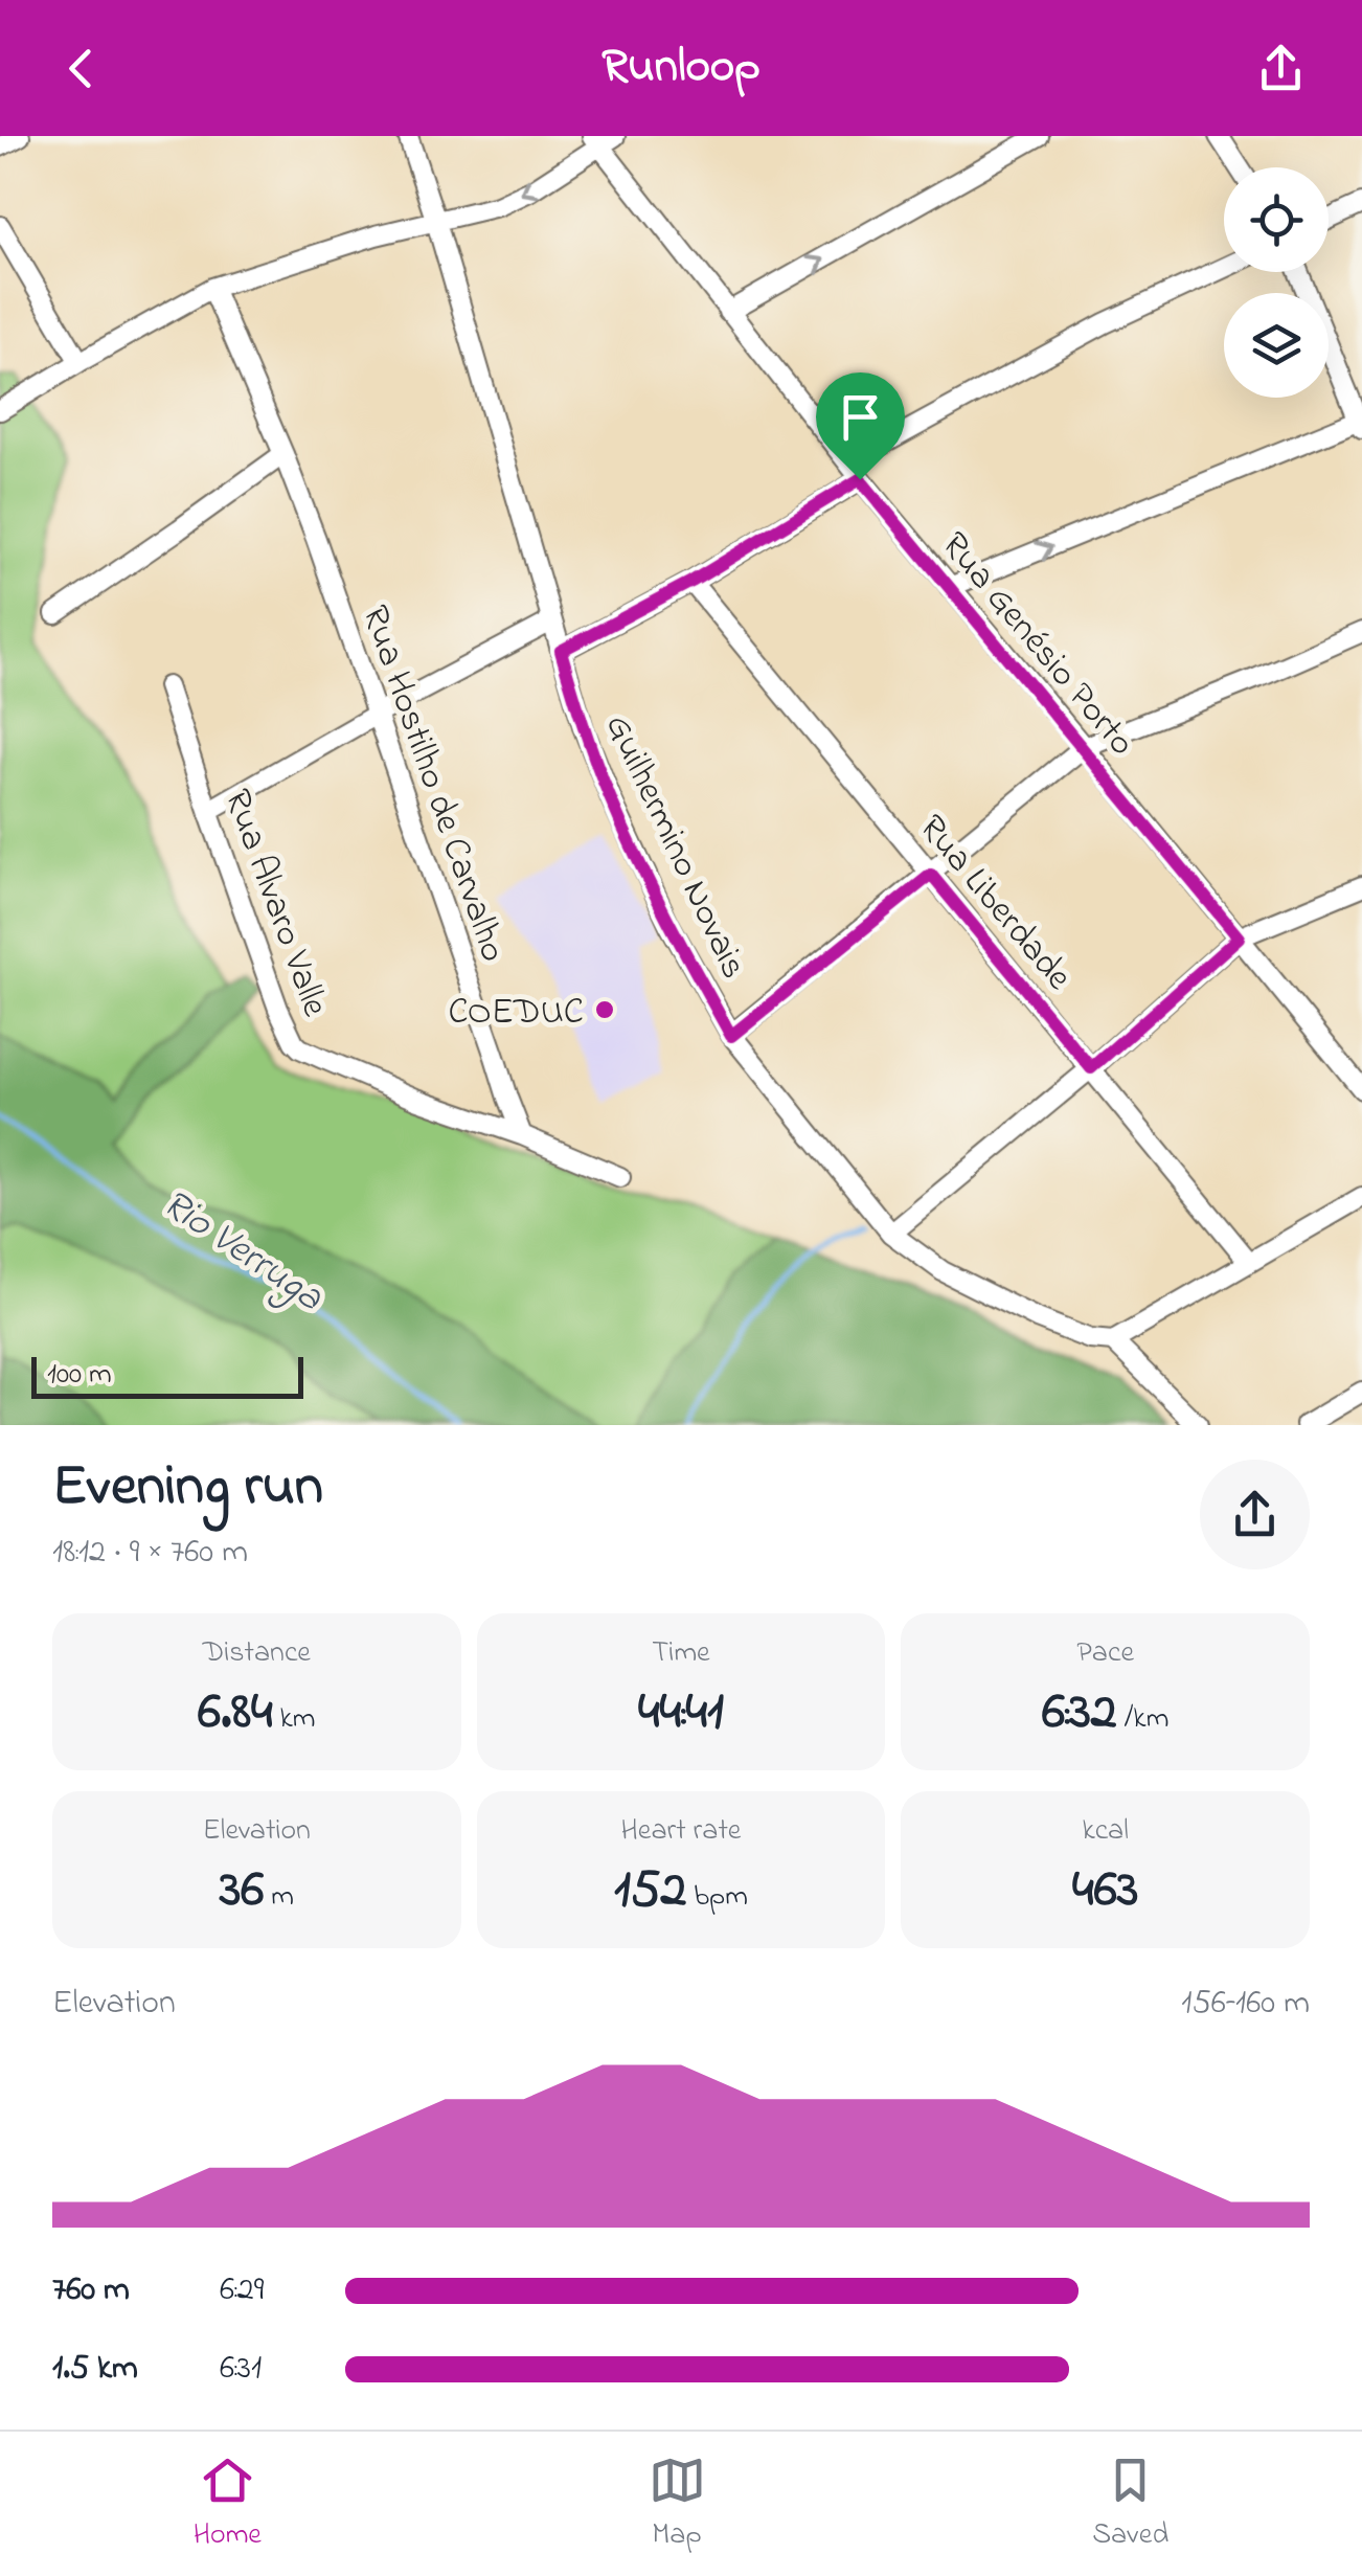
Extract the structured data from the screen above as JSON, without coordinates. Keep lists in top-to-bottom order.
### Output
{
  "streets": {
    "street": [
      "Rua Genésio Porto",
      "Rua Hostilho de Carvalho",
      "Guilhermino Novais",
      "Rua Liberdade",
      "Rua Alvaro Valle"
    ]
  },
  "crossings": [
    ["Rua Hostilho de Carvalho", "Rua Alvaro Valle"]
  ],
  "water": ["Rio Verruga"],
  "places": ["COEDUC"],
  "scale_bar": "100 m",
  "page": {
    "header": "Runloop",
    "scale": "100 m",
    "heading": ["Evening run", "18:12 · 9 × 760 m"],
    "stats": [
      ["Distance", "6.84 km"],
      ["Time", "44:41"],
      ["Pace", "6:32 /km"],
      ["Elevation", "36 m"],
      ["Heart rate", "152 bpm"],
      ["kcal", "463"]
    ],
    "chart": ["Elevation", "156–160 m"],
    "list": [
      {
        "name": "760 m",
        "note": "6:29"
      },
      {
        "name": "1.5 km",
        "note": "6:31"
      }
    ],
    "tabs": ["Home", "Map", "Saved"]
  }
}
